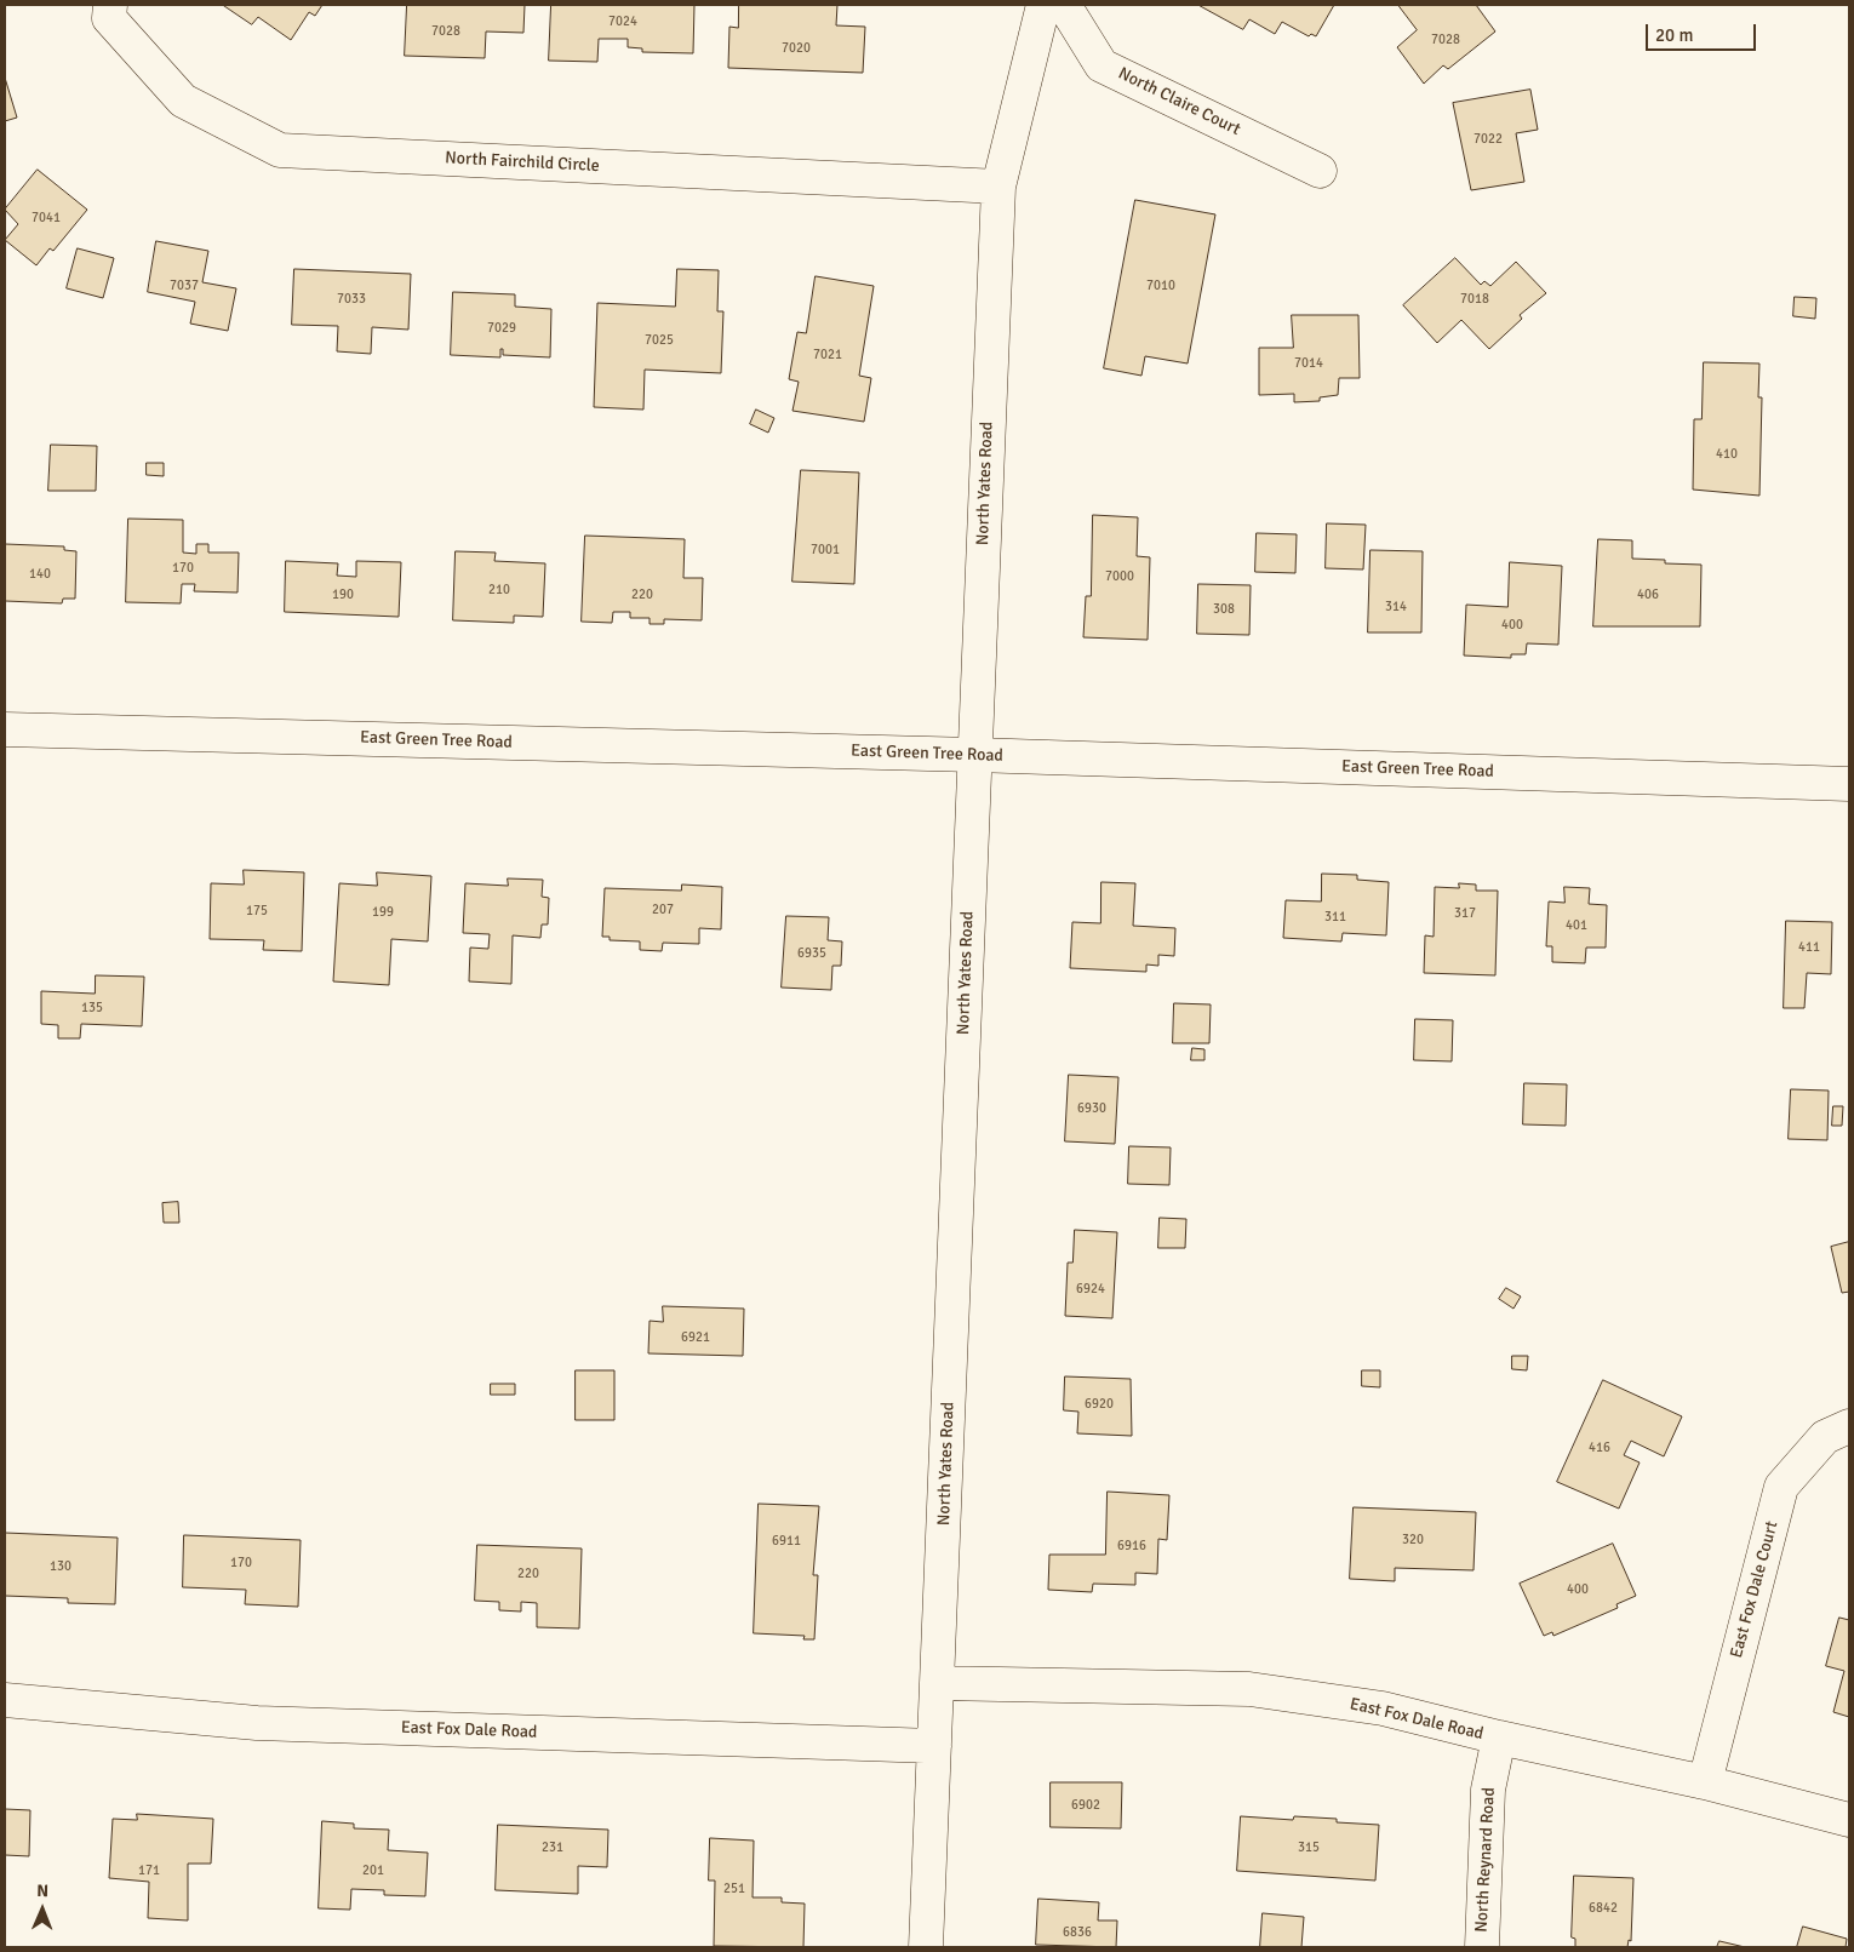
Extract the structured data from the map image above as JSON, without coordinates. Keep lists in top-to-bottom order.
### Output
{
  "streets": {
    "street": [
      "North Claire Court",
      "North Fairchild Circle",
      "North Yates Road",
      "East Green Tree Road",
      "East Fox Dale Court",
      "East Fox Dale Road",
      "North Reynard Road"
    ]
  },
  "crossings": [
    ["North Fairchild Circle", "North Yates Road"],
    ["North Yates Road", "East Green Tree Road"],
    ["North Yates Road", "East Fox Dale Road"],
    ["East Fox Dale Court", "East Fox Dale Road"],
    ["East Fox Dale Road", "North Reynard Road"]
  ],
  "house_numbers": [
    "7024",
    "7028",
    "7028",
    "7020",
    "7022",
    "7041",
    "7037",
    "7010",
    "7033",
    "7018",
    "7029",
    "7025",
    "7021",
    "7014",
    "410",
    "7001",
    "170",
    "140",
    "7000",
    "210",
    "190",
    "220",
    "406",
    "314",
    "308",
    "400",
    "207",
    "175",
    "199",
    "317",
    "311",
    "401",
    "411",
    "6935",
    "135",
    "6930",
    "6924",
    "6921",
    "6920",
    "416",
    "320",
    "6911",
    "6916",
    "170",
    "130",
    "220",
    "400",
    "6902",
    "231",
    "315",
    "171",
    "201",
    "251",
    "6842",
    "6836"
  ],
  "scale_bar": "20 m",
  "north": "top"
}
